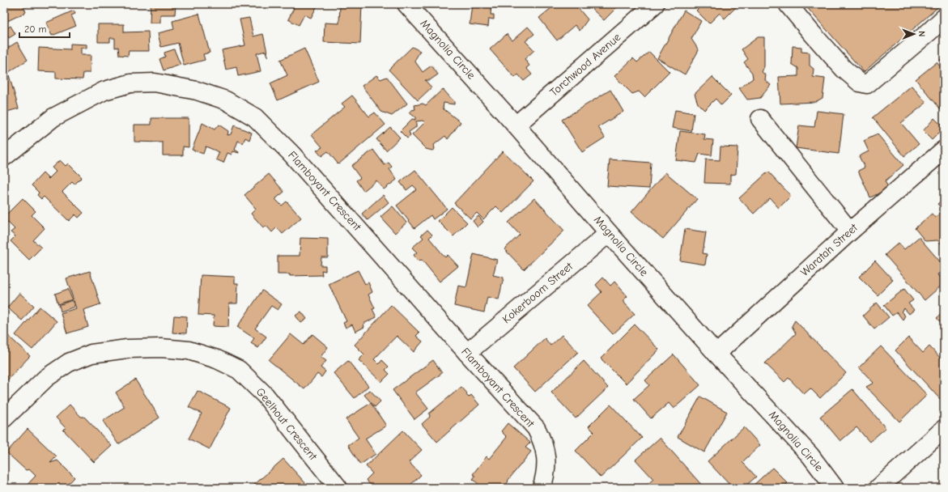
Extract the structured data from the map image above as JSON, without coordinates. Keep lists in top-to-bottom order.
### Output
{
  "streets": {
    "street": [
      "Magnolia Circle",
      "Torchwood Avenue",
      "Flamboyant Crescent",
      "Waratah Street",
      "Kokerboom Street",
      "Geelhout Crescent"
    ]
  },
  "crossings": [
    ["Magnolia Circle", "Torchwood Avenue"],
    ["Magnolia Circle", "Waratah Street"],
    ["Magnolia Circle", "Kokerboom Street"],
    ["Flamboyant Crescent", "Kokerboom Street"]
  ],
  "scale_bar": "20 m",
  "north": "right"
}
